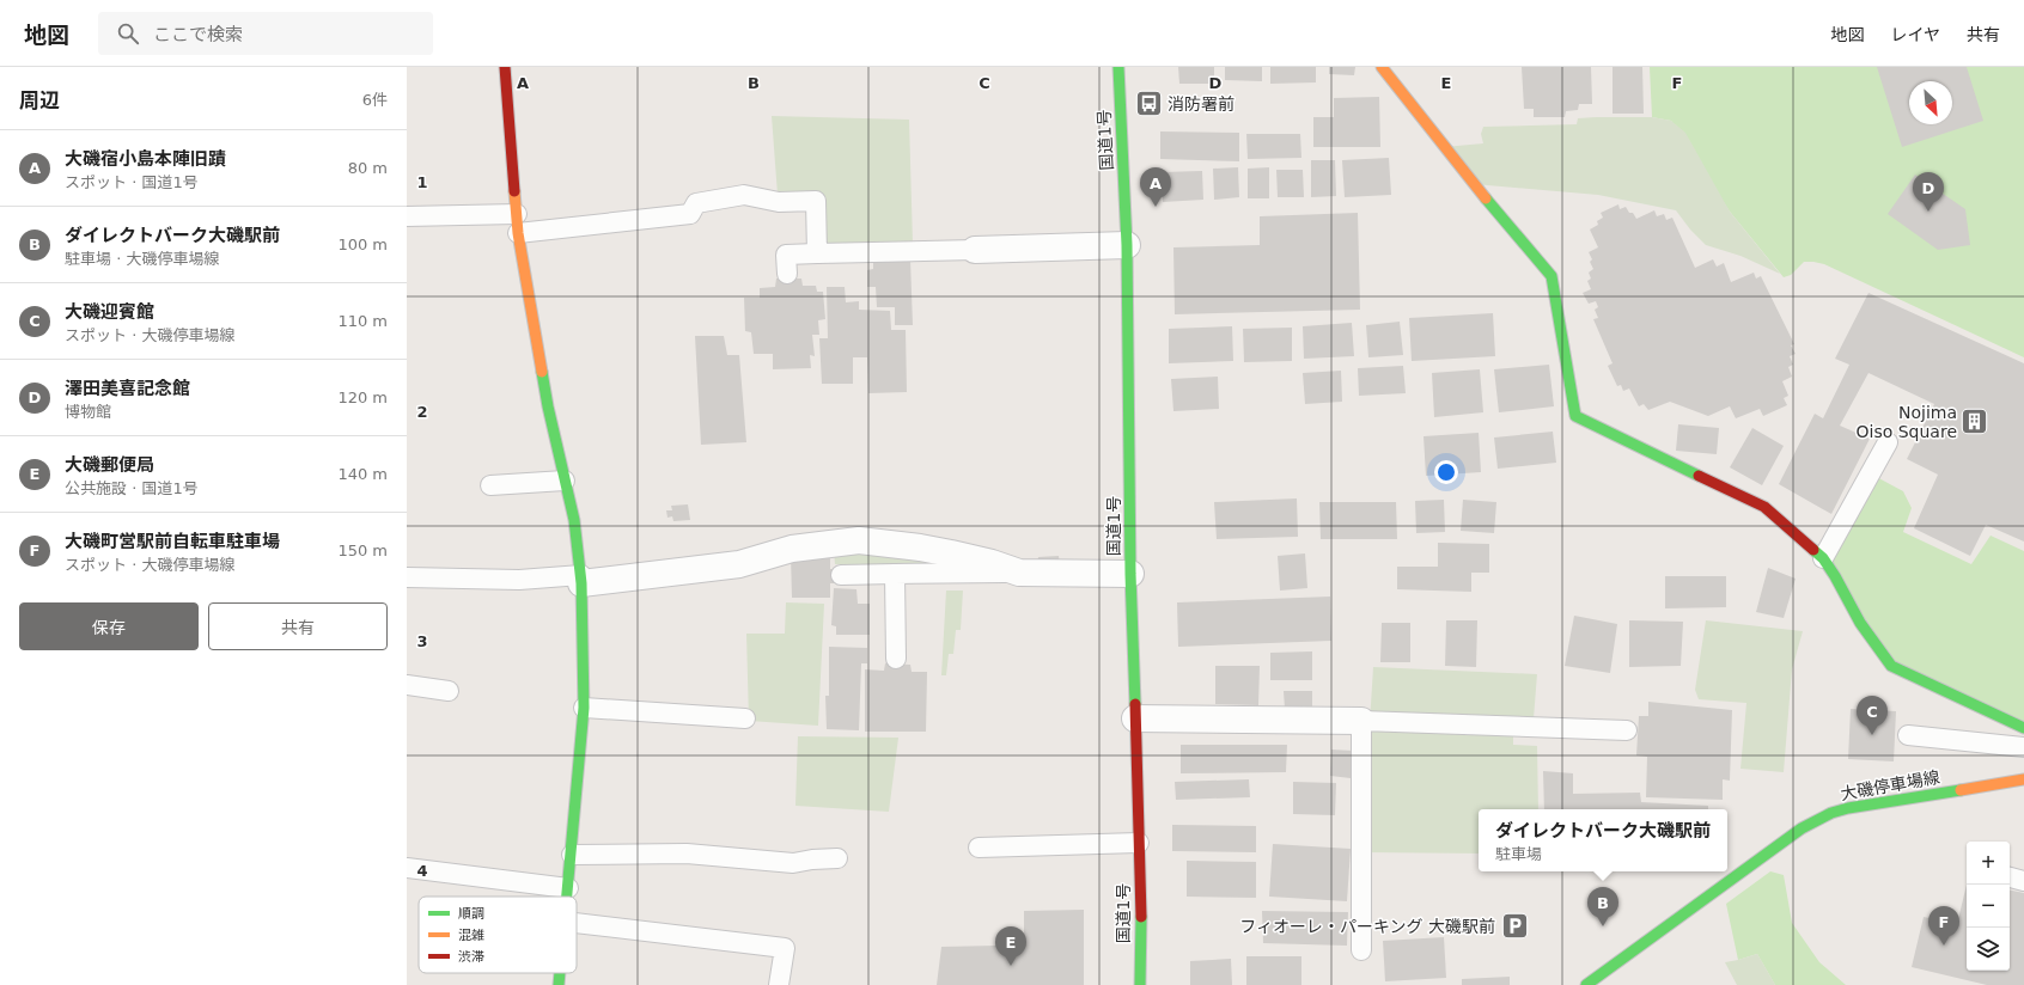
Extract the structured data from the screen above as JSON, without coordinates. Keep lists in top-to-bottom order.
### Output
{
  "streets": {
    "main road": ["国道1号", "大磯停車場線"]
  },
  "places": {
    "bus stop": ["消防署前"],
    "building": ["Nojima Oiso Square"],
    "parking": ["フィオーレ・パーキング 大磯駅前"]
  },
  "legend": ["順調", "混雑", "渋滞"],
  "north": "bottom right",
  "page": {
    "header": "地図",
    "search": "ここで検索",
    "nav": ["地図", "レイヤ", "共有"],
    "heading": ["周辺", "6件"],
    "list": [
      {
        "mark": "A",
        "name": "大磯宿小島本陣旧蹟",
        "note": "スポット · 国道1号",
        "value": "80 m"
      },
      {
        "mark": "B",
        "name": "ダイレクトバーク大磯駅前",
        "note": "駐車場 · 大磯停車場線",
        "value": "100 m"
      },
      {
        "mark": "C",
        "name": "大磯迎賓館",
        "note": "スポット · 大磯停車場線",
        "value": "110 m"
      },
      {
        "mark": "D",
        "name": "澤田美喜記念館",
        "note": "博物館",
        "value": "120 m"
      },
      {
        "mark": "E",
        "name": "大磯郵便局",
        "note": "公共施設 · 国道1号",
        "value": "140 m"
      },
      {
        "mark": "F",
        "name": "大磯町営駅前自転車駐車場",
        "note": "スポット · 大磯停車場線",
        "value": "150 m"
      }
    ],
    "pins": [
      "A",
      "D",
      "C",
      "B",
      "F",
      "E"
    ],
    "buttons": ["保存", "共有"],
    "popup": ["ダイレクトバーク大磯駅前", "駐車場"],
    "map_buttons": ["+", "−"]
  },
  "grid": {
    "columns": [
      "A",
      "B",
      "C",
      "D",
      "E",
      "F"
    ],
    "rows": [
      "1",
      "2",
      "3",
      "4"
    ]
  }
}
